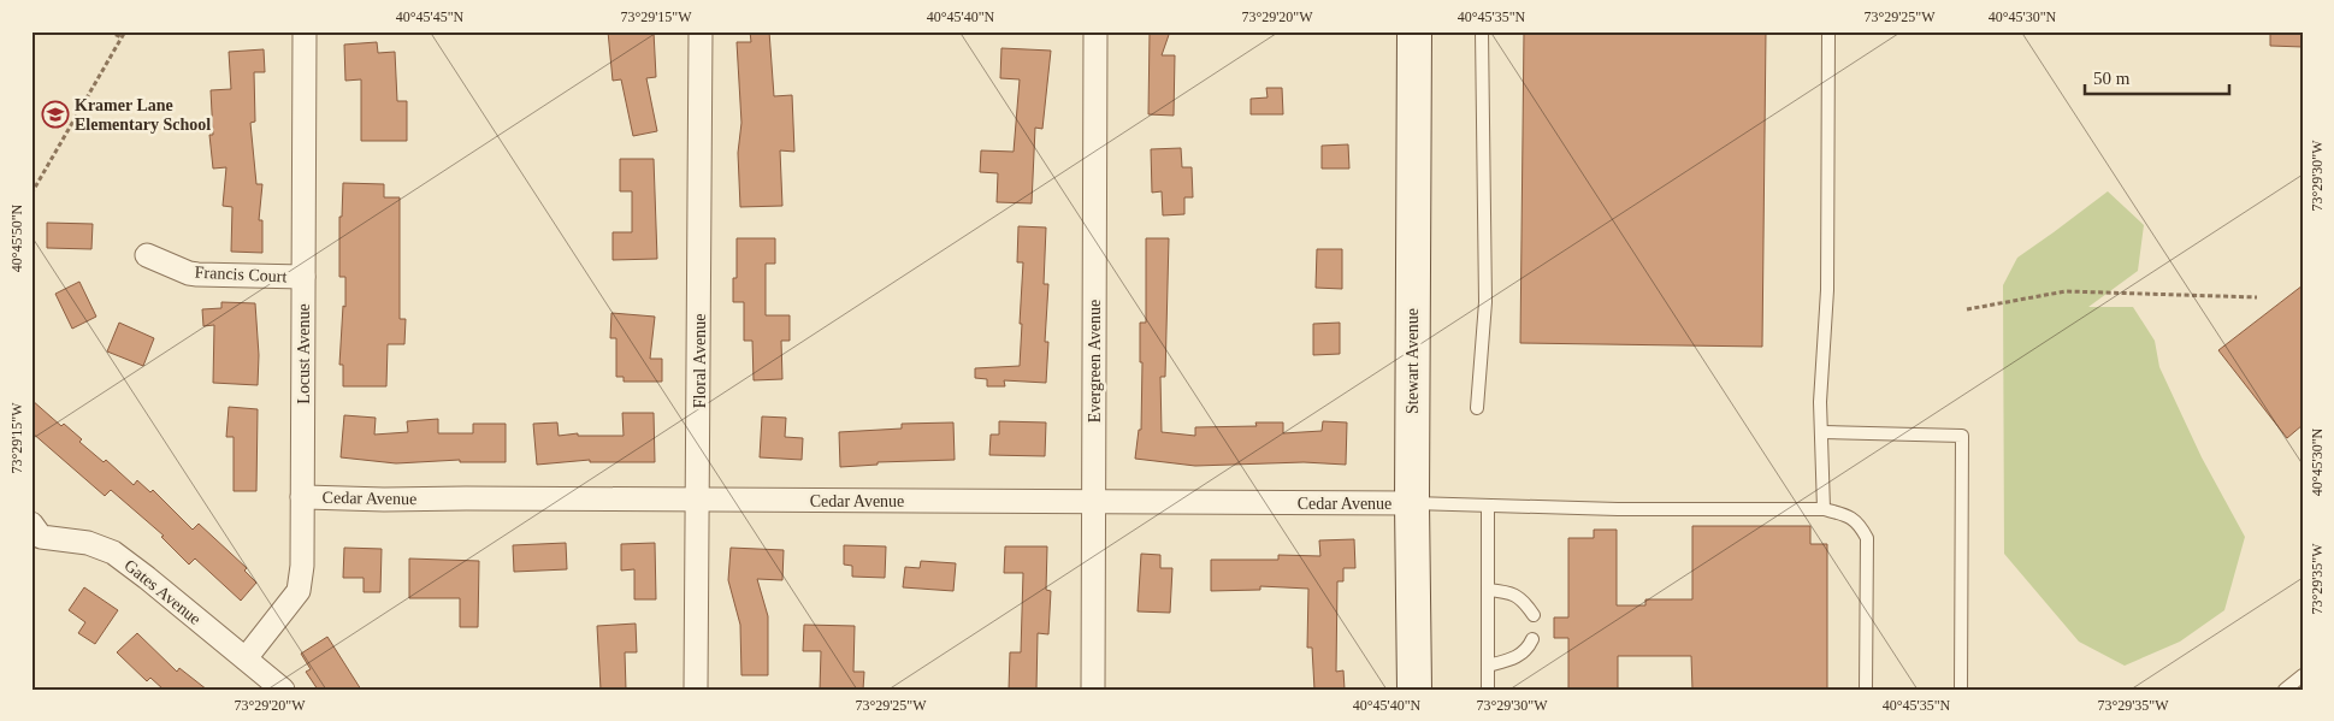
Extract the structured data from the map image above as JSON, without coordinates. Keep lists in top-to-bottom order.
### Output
{
  "streets": {
    "main road": ["Stewart Avenue"],
    "street": [
      "Francis Court",
      "Locust Avenue",
      "Floral Avenue",
      "Evergreen Avenue",
      "Cedar Avenue",
      "Gates Avenue"
    ]
  },
  "crossings": [
    ["Francis Court", "Locust Avenue"],
    ["Locust Avenue", "Cedar Avenue"],
    ["Locust Avenue", "Gates Avenue"],
    ["Floral Avenue", "Cedar Avenue"],
    ["Evergreen Avenue", "Cedar Avenue"],
    ["Stewart Avenue", "Cedar Avenue"]
  ],
  "places": {
    "school or university": ["Kramer Lane Elementary School"]
  },
  "scale_bar": "50 m",
  "coordinates": [
    "40°45'45\"N",
    "73°29'15\"W",
    "40°45'40\"N",
    "73°29'20\"W",
    "40°45'35\"N",
    "73°29'25\"W",
    "40°45'30\"N",
    "73°29'30\"W",
    "40°45'50\"N",
    "73°29'35\"W"
  ]
}
